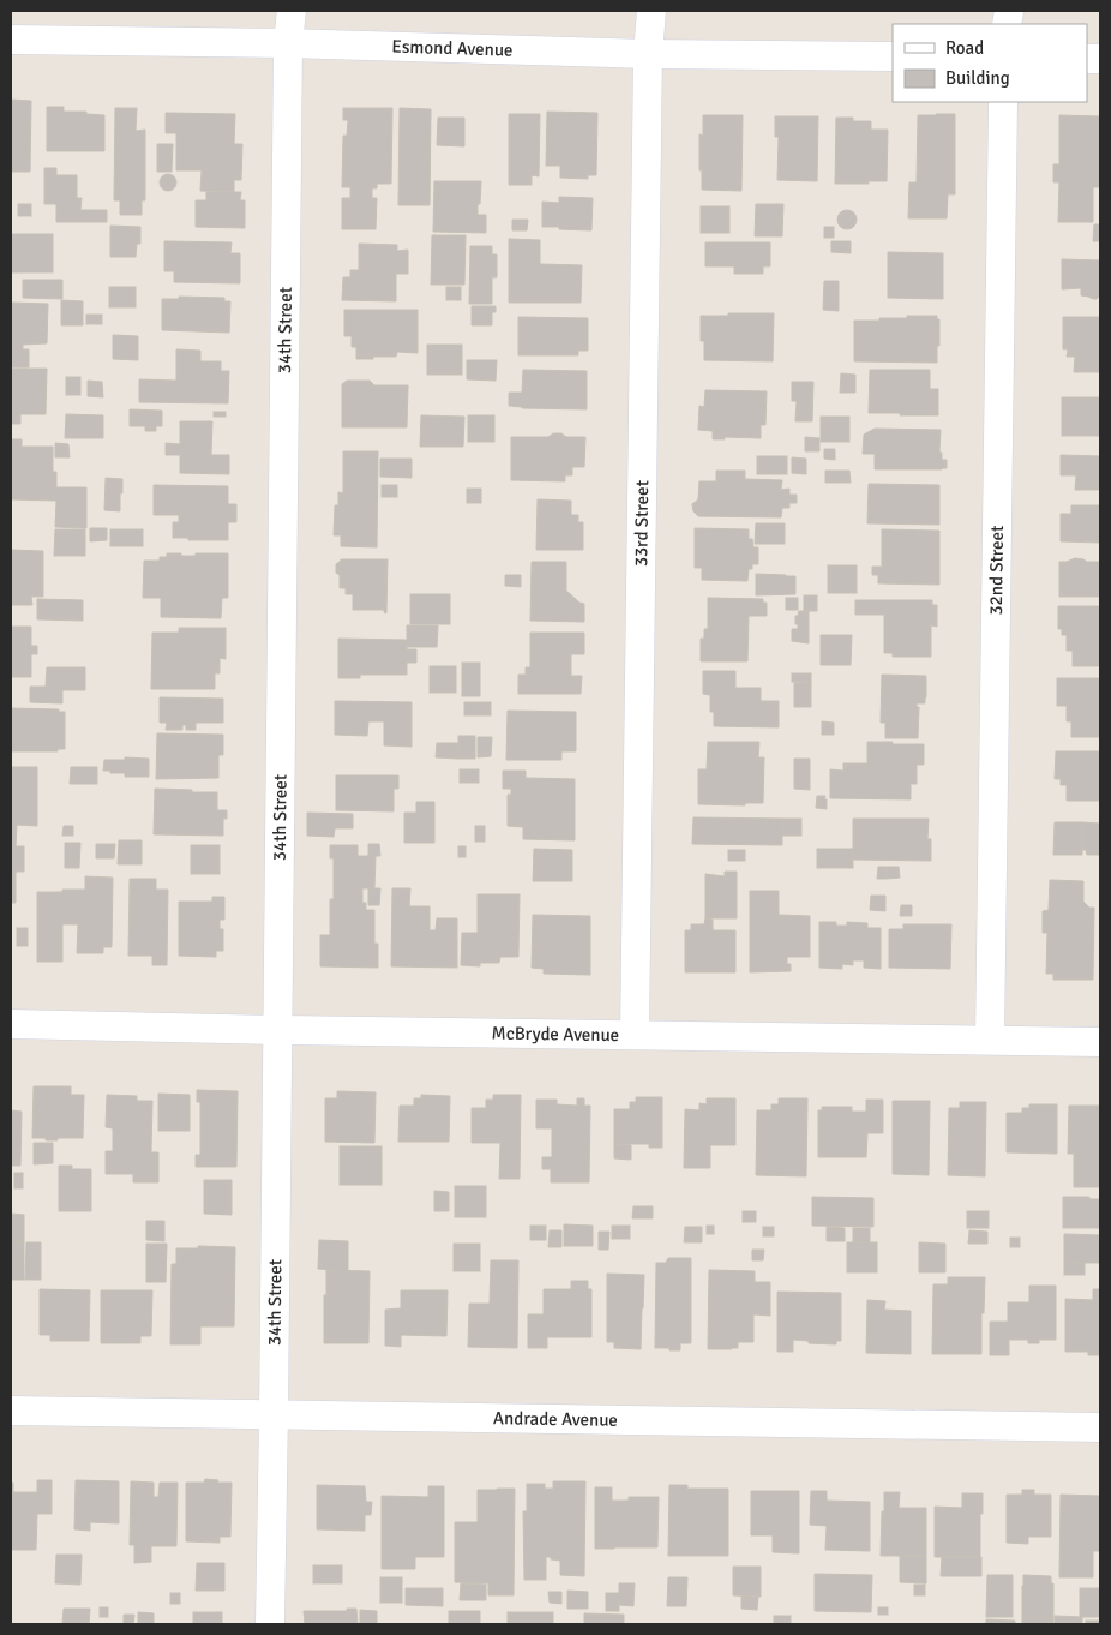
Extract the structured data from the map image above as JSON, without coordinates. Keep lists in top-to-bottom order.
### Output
{
  "streets": {
    "street": [
      "Esmond Avenue",
      "34th Street",
      "33rd Street",
      "32nd Street",
      "McBryde Avenue",
      "Andrade Avenue"
    ]
  },
  "crossings": [
    ["Esmond Avenue", "34th Street"],
    ["Esmond Avenue", "33rd Street"],
    ["34th Street", "McBryde Avenue"],
    ["34th Street", "Andrade Avenue"],
    ["33rd Street", "McBryde Avenue"],
    ["32nd Street", "McBryde Avenue"]
  ],
  "legend": ["Road", "Building"]
}
